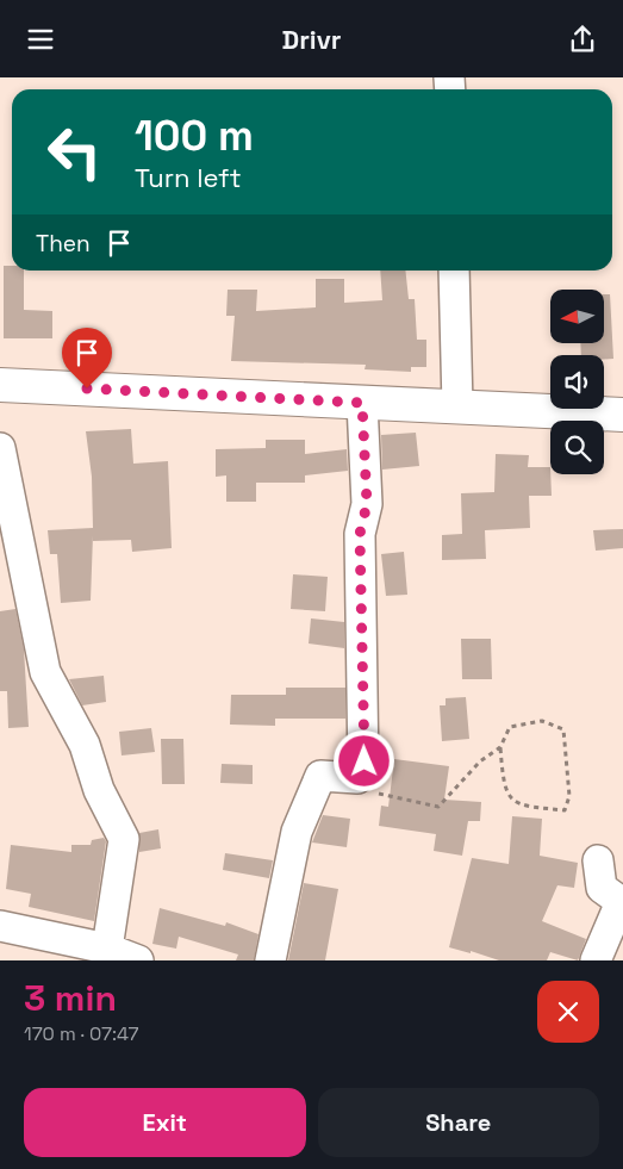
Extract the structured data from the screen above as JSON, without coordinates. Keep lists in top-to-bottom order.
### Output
{
  "north": "left",
  "page": {
    "header": "Drivr",
    "turn": ["100 m", "Turn left"],
    "then": "Then",
    "heading": ["3 min", "170 m · 07:47"],
    "buttons": ["Exit", "Share"]
  }
}
